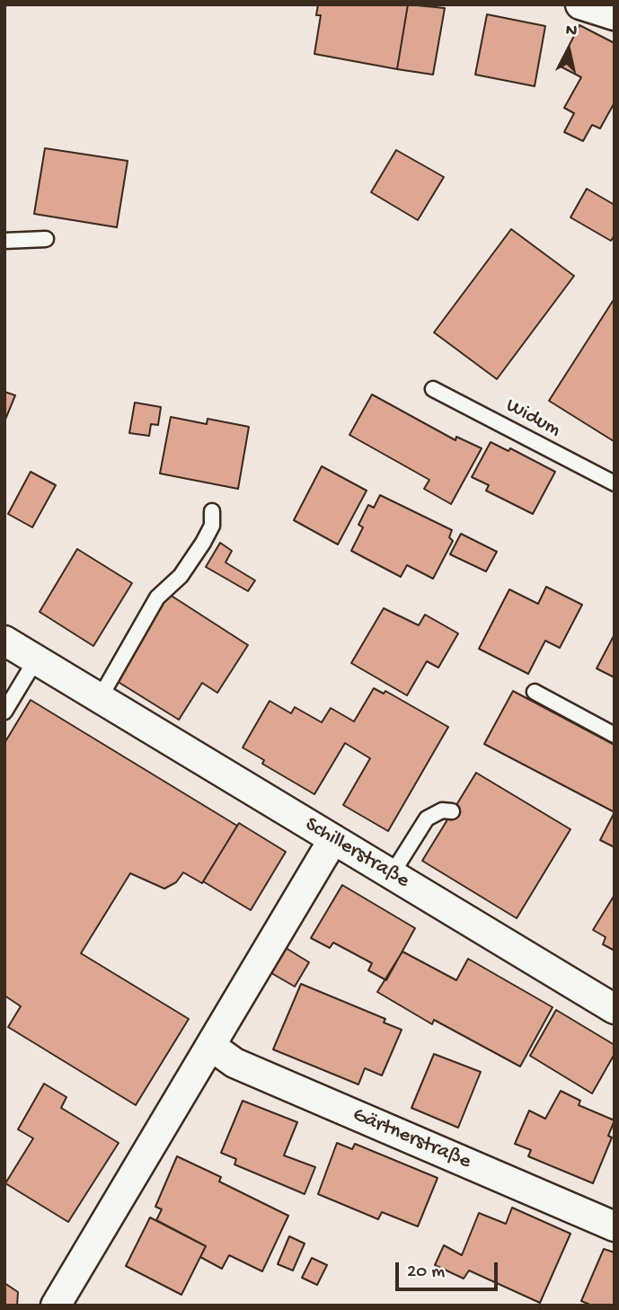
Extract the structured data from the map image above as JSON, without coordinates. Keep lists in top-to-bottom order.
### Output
{
  "streets": {
    "street": ["Schillerstraße", "Gärtnerstraße"],
    "lane": ["Widum"]
  },
  "scale_bar": "20 m",
  "north": "top"
}
